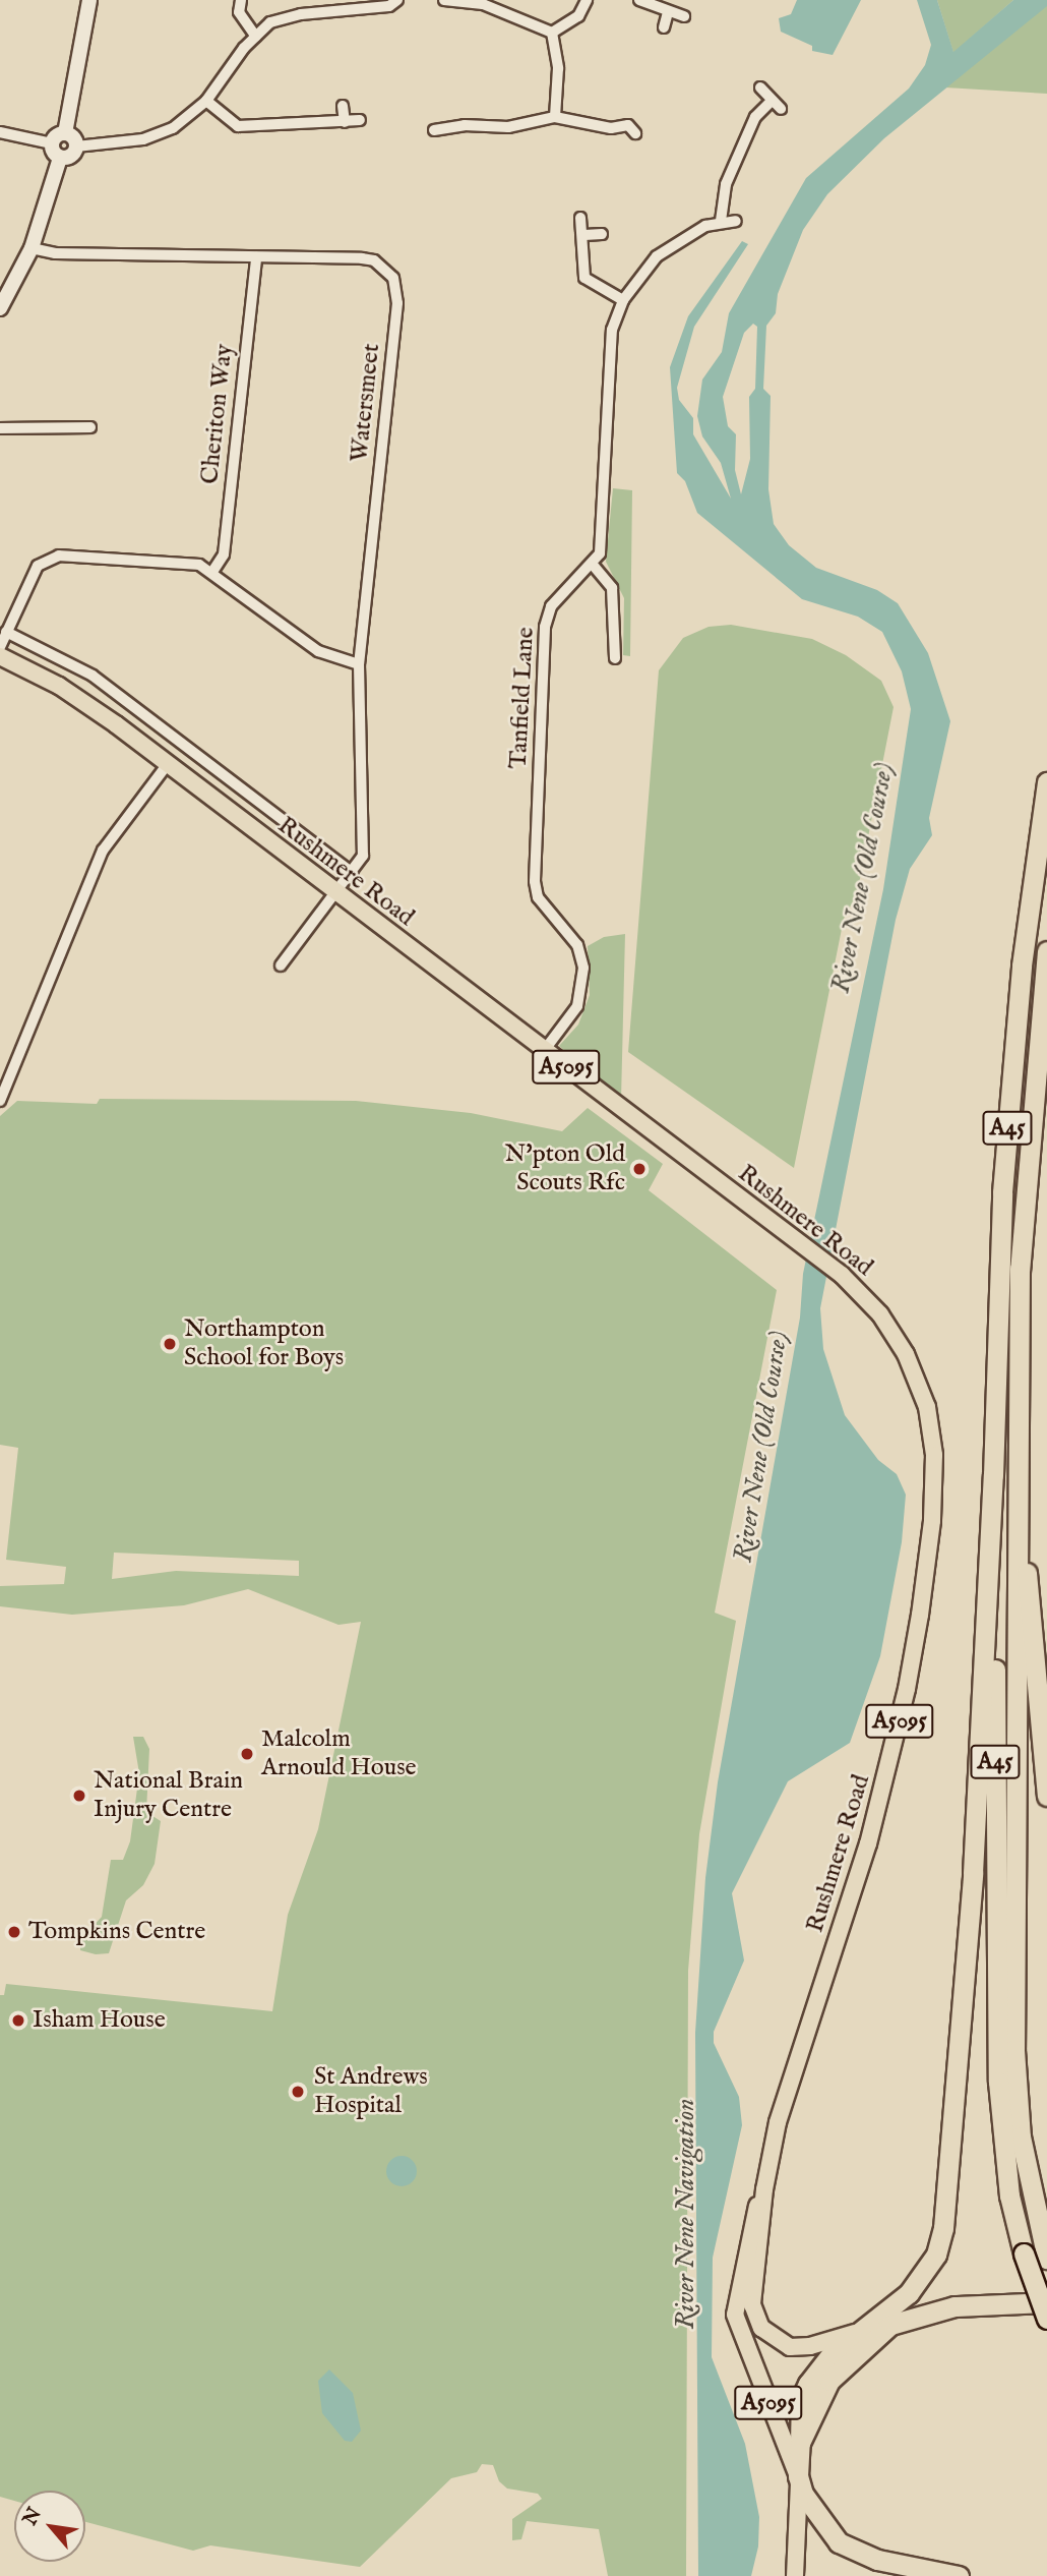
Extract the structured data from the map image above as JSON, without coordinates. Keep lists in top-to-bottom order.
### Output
{
  "streets": {
    "highway": ["A45"],
    "main road": ["Rushmere Road", "A5095"],
    "street": ["Watersmeet", "Cheriton Way", "Tanfield Lane"]
  },
  "crossings": [
    ["Watersmeet", "Cheriton Way"],
    ["Watersmeet", "Rushmere Road"],
    ["Tanfield Lane", "Rushmere Road"]
  ],
  "water": ["River Nene (Old Course)", "River Nene Navigation"],
  "places": [
    "N'pton Old Scouts Rfc",
    "Northampton School for Boys",
    "Malcolm Arnould House",
    "National Brain Injury Centre",
    "Tompkins Centre",
    "Isham House",
    "St Andrews Hospital"
  ],
  "north": "top left"
}
